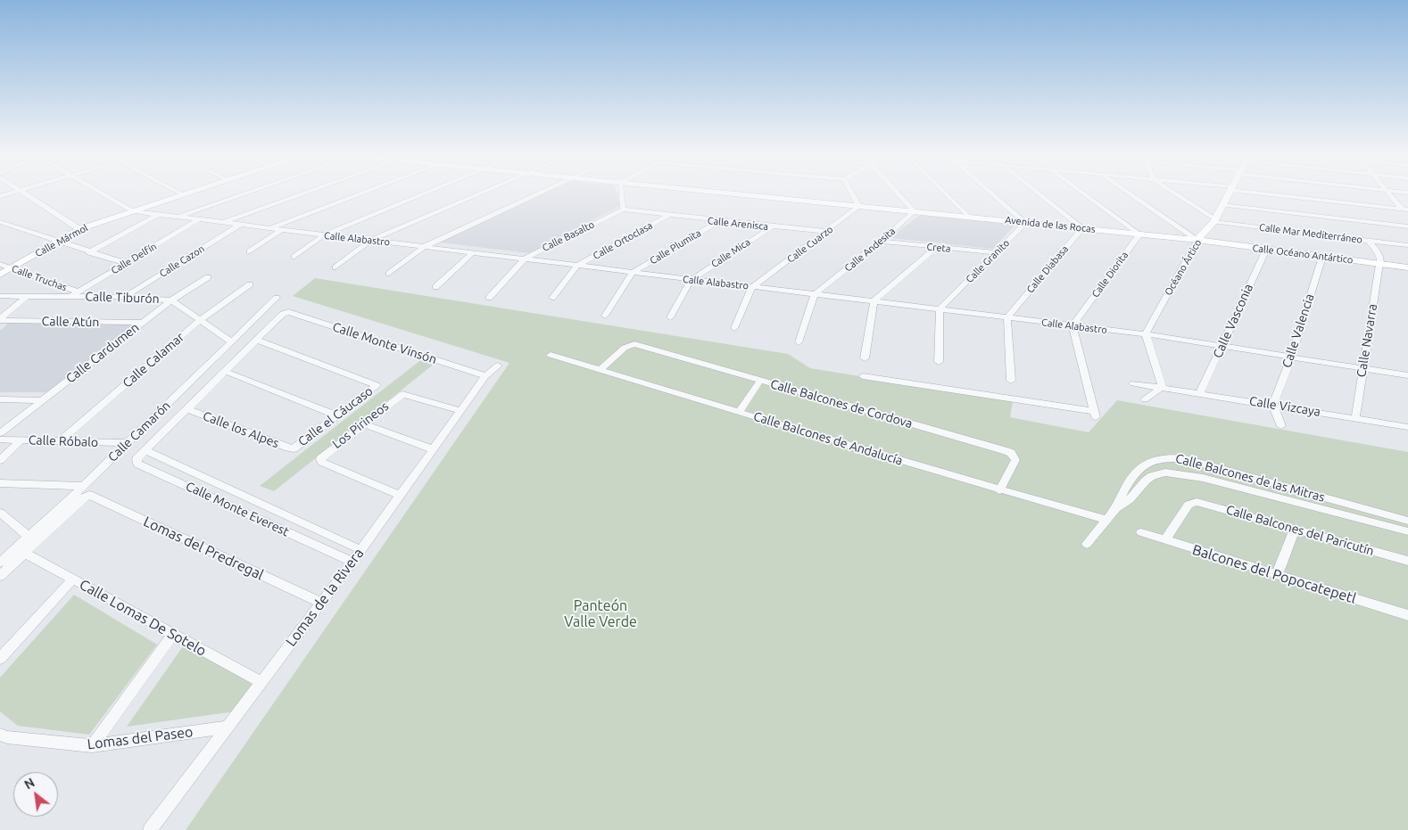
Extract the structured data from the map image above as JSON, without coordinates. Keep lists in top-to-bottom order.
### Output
{
  "streets": {
    "street": [
      "Calle Arenisca",
      "Avenida de las Rocas",
      "Calle Mar Mediterráneo",
      "Calle Basalto",
      "Calle Alabastro",
      "Calle Mármol",
      "Calle Ortoclasa",
      "Calle Cuarzo",
      "Calle Plumita",
      "Creta",
      "Calle Andesita",
      "Calle Mica",
      "Calle Océano Antártico",
      "Calle Delfín",
      "Calle Cazon",
      "Calle Granito",
      "Océano Ártico",
      "Calle Diabasa",
      "Calle Diorita",
      "Calle Truchas",
      "Calle Tiburón",
      "Calle Vasconia",
      "Calle Atún",
      "Calle Valencia",
      "Calle Navarra",
      "Calle Monte Vinsón",
      "Calle Cardumen",
      "Calle Calamar",
      "Calle Balcones de Cordova",
      "Calle Vizcaya",
      "Calle el Cáucaso",
      "Los Pirineos",
      "Calle los Alpes",
      "Calle Camarón",
      "Calle Balcones de Andalucía",
      "Calle Róbalo",
      "Calle Balcones de las Mitras",
      "Calle Monte Everest",
      "Calle Balcones del Paricutín",
      "Lomas del Predregal",
      "Balcones del Popocatepetl",
      "Lomas de la Rivera",
      "Calle Lomas De Sotelo",
      "Lomas del Paseo"
    ]
  },
  "crossings": [
    ["Calle Arenisca", "Calle Basalto"],
    ["Calle Arenisca", "Calle Ortoclasa"],
    ["Calle Arenisca", "Calle Cuarzo"],
    ["Calle Arenisca", "Calle Plumita"],
    ["Calle Arenisca", "Calle Mica"],
    ["Avenida de las Rocas", "Calle Cuarzo"],
    ["Avenida de las Rocas", "Calle Andesita"],
    ["Avenida de las Rocas", "Calle Océano Antártico"],
    ["Avenida de las Rocas", "Calle Granito"],
    ["Avenida de las Rocas", "Océano Ártico"],
    ["Avenida de las Rocas", "Calle Diabasa"],
    ["Avenida de las Rocas", "Calle Diorita"],
    ["Calle Mar Mediterráneo", "Océano Ártico"],
    ["Calle Basalto", "Calle Alabastro"],
    ["Calle Alabastro", "Calle Mármol"],
    ["Calle Alabastro", "Calle Ortoclasa"],
    ["Calle Alabastro", "Calle Cuarzo"],
    ["Calle Alabastro", "Calle Plumita"],
    ["Calle Alabastro", "Calle Andesita"],
    ["Calle Alabastro", "Calle Mica"],
    ["Calle Alabastro", "Calle Delfín"],
    ["Calle Alabastro", "Calle Cazon"],
    ["Calle Alabastro", "Calle Granito"],
    ["Calle Alabastro", "Océano Ártico"],
    ["Calle Alabastro", "Calle Diabasa"],
    ["Calle Alabastro", "Calle Diorita"],
    ["Calle Alabastro", "Calle Vasconia"],
    ["Calle Alabastro", "Calle Valencia"],
    ["Calle Alabastro", "Calle Navarra"],
    ["Calle Mármol", "Calle Truchas"],
    ["Creta", "Calle Andesita"],
    ["Creta", "Calle Granito"],
    ["Calle Océano Antártico", "Océano Ártico"],
    ["Calle Océano Antártico", "Calle Vasconia"],
    ["Calle Océano Antártico", "Calle Valencia"],
    ["Calle Océano Antártico", "Calle Navarra"],
    ["Calle Delfín", "Calle Truchas"],
    ["Calle Delfín", "Calle Tiburón"],
    ["Calle Cazon", "Calle Tiburón"],
    ["Calle Truchas", "Calle Tiburón"],
    ["Calle Tiburón", "Calle Cardumen"],
    ["Calle Tiburón", "Calle Calamar"],
    ["Calle Tiburón", "Calle Camarón"],
    ["Calle Vasconia", "Calle Vizcaya"],
    ["Calle Atún", "Calle Cardumen"],
    ["Calle Valencia", "Calle Vizcaya"],
    ["Calle Navarra", "Calle Vizcaya"],
    ["Calle Monte Vinsón", "Calle el Cáucaso"],
    ["Calle Monte Vinsón", "Lomas de la Rivera"],
    ["Calle Calamar", "Calle Róbalo"],
    ["Calle Balcones de Cordova", "Calle Balcones de Andalucía"],
    ["Calle el Cáucaso", "Calle los Alpes"],
    ["Los Pirineos", "Lomas de la Rivera"],
    ["Calle Camarón", "Calle Róbalo"],
    ["Calle Camarón", "Lomas del Predregal"],
    ["Calle Balcones de Andalucía", "Calle Balcones de las Mitras"],
    ["Calle Monte Everest", "Lomas de la Rivera"],
    ["Calle Balcones del Paricutín", "Balcones del Popocatepetl"],
    ["Lomas del Predregal", "Lomas de la Rivera"],
    ["Lomas de la Rivera", "Calle Lomas De Sotelo"],
    ["Lomas de la Rivera", "Lomas del Paseo"]
  ],
  "parks": ["Panteón Valle Verde"],
  "north": "top left"
}
